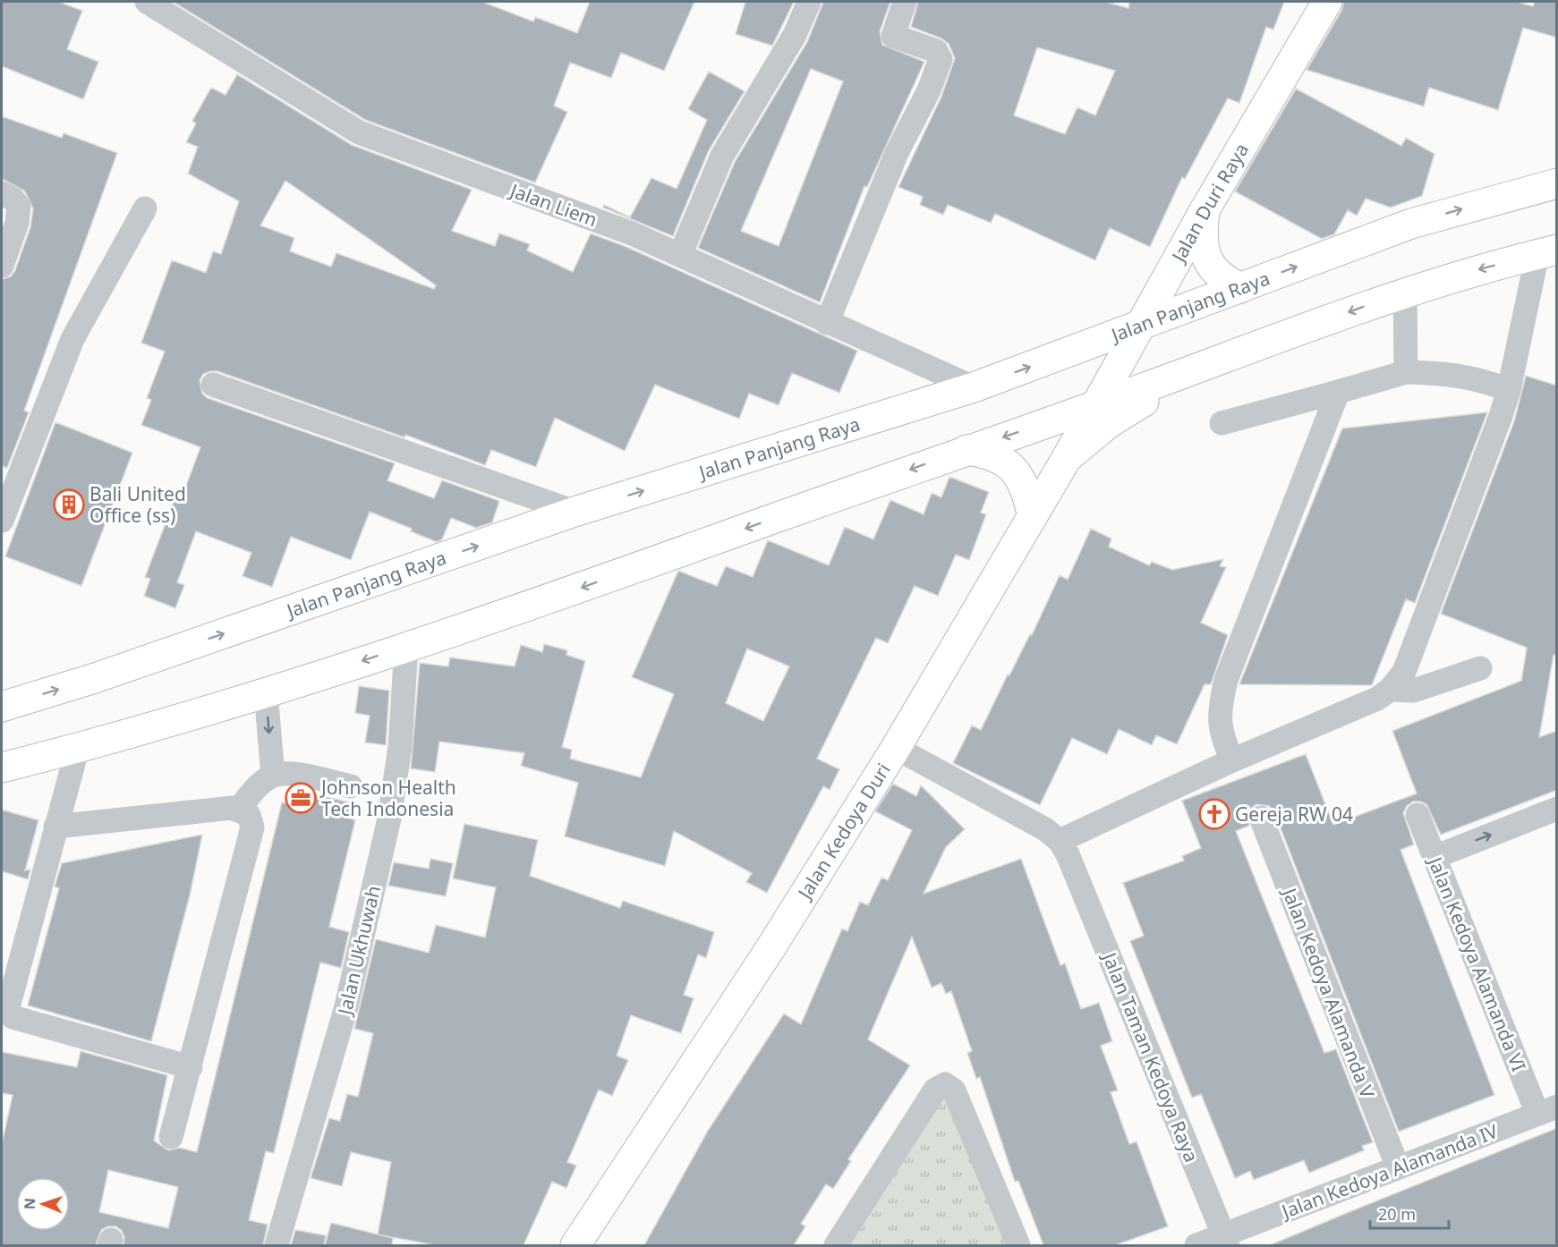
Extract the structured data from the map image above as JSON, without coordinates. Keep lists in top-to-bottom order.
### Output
{
  "streets": {
    "main road": ["Jalan Duri Raya", "Jalan Panjang Raya", "Jalan Kedoya Duri"],
    "street": [
      "Jalan Liem",
      "Jalan Ukhuwah",
      "Jalan Kedoya Alamanda VI",
      "Jalan Kedoya Alamanda V",
      "Jalan Taman Kedoya Raya",
      "Jalan Kedoya Alamanda IV"
    ]
  },
  "crossings": [
    ["Jalan Duri Raya", "Jalan Panjang Raya"],
    ["Jalan Duri Raya", "Jalan Kedoya Duri"],
    ["Jalan Liem", "Jalan Panjang Raya"],
    ["Jalan Kedoya Alamanda VI", "Jalan Kedoya Alamanda IV"],
    ["Jalan Kedoya Alamanda V", "Jalan Kedoya Alamanda IV"],
    ["Jalan Taman Kedoya Raya", "Jalan Kedoya Alamanda IV"]
  ],
  "places": {
    "building": ["Bali United Office (ss)"],
    "office": ["Johnson Health Tech Indonesia"],
    "church": ["Gereja RW 04"]
  },
  "scale_bar": "20 m",
  "north": "left"
}
